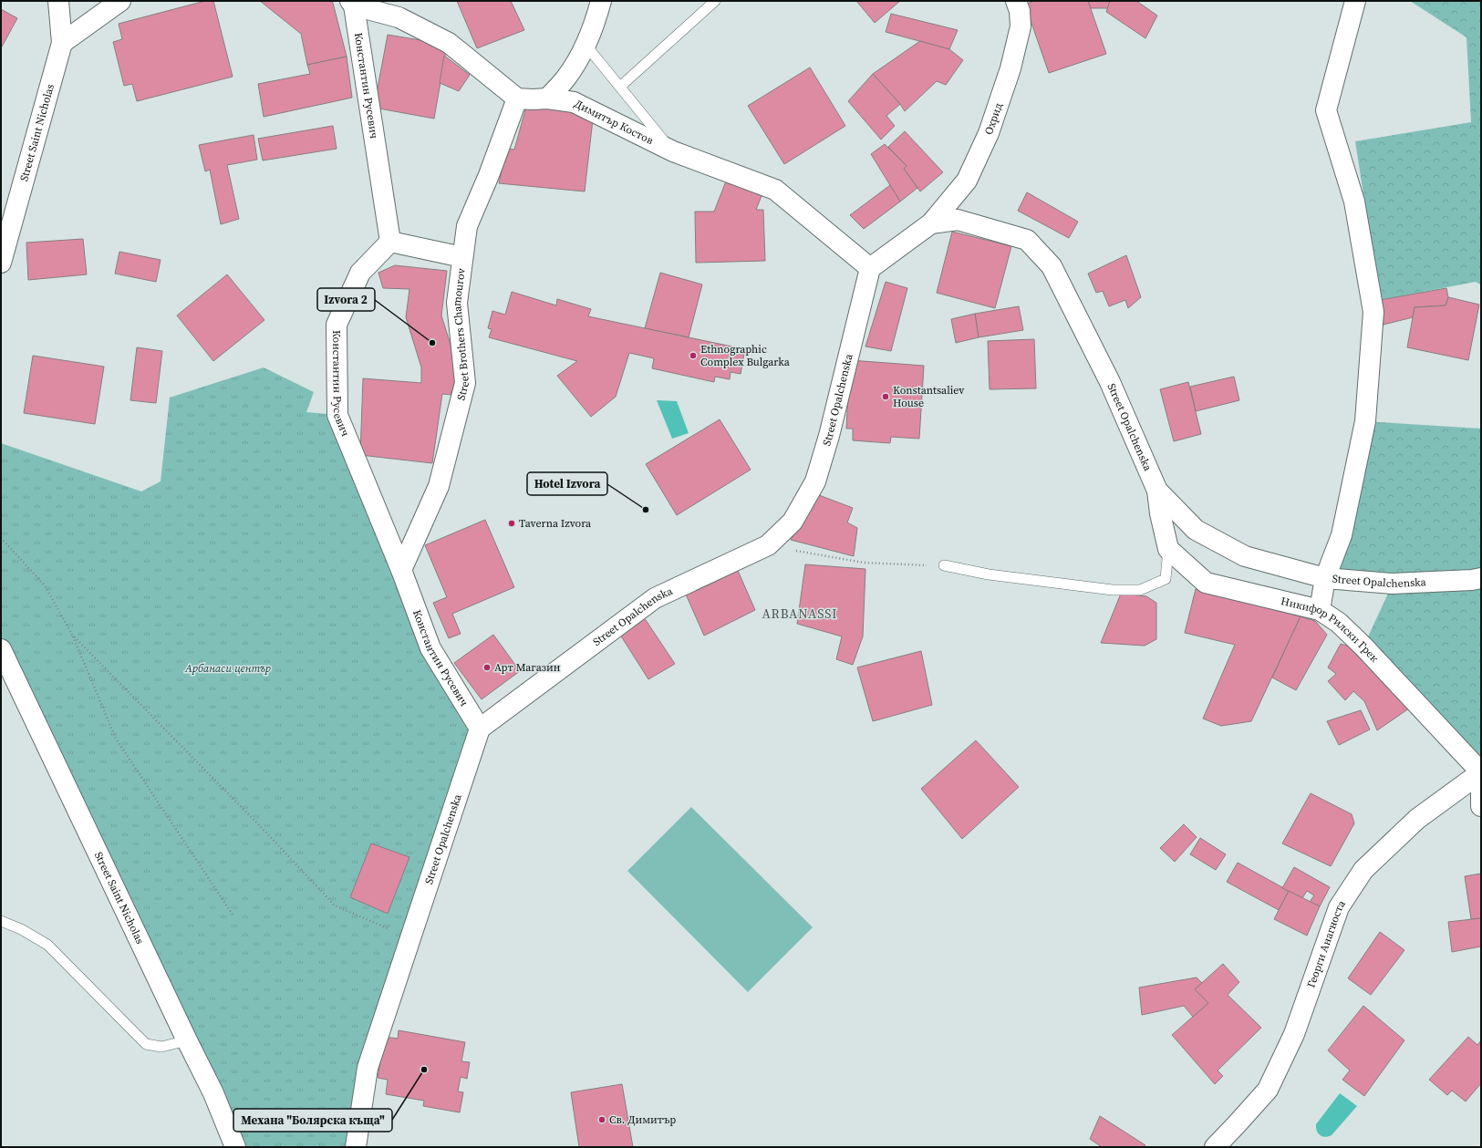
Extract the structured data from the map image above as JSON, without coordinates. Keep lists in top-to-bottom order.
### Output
{
  "streets": {
    "street": [
      "Константин Русевич",
      "Охрид",
      "Димитър Костов",
      "Street Saint Nicholas",
      "Street Brothers Chamourov",
      "Street Opalchenska",
      "Никифор Рилски Грек",
      "Георги Анагноста"
    ]
  },
  "crossings": [
    ["Константин Русевич", "Street Brothers Chamourov"],
    ["Константин Русевич", "Street Opalchenska"],
    ["Охрид", "Street Opalchenska"],
    ["Димитър Костов", "Street Brothers Chamourov"],
    ["Димитър Костов", "Street Opalchenska"],
    ["Никифор Рилски Грек", "Георги Анагноста"]
  ],
  "districts": ["ARBANASSI"],
  "parks": ["Арбанаси център"],
  "places": [
    "Izvora 2",
    "Ethnographic Complex Bulgarka",
    "Konstantsaliev House",
    "Hotel Izvora",
    "Taverna Izvora",
    "Арт Магазин",
    "Механа \"Болярска къща\"",
    "Св. Димитър"
  ]
}
